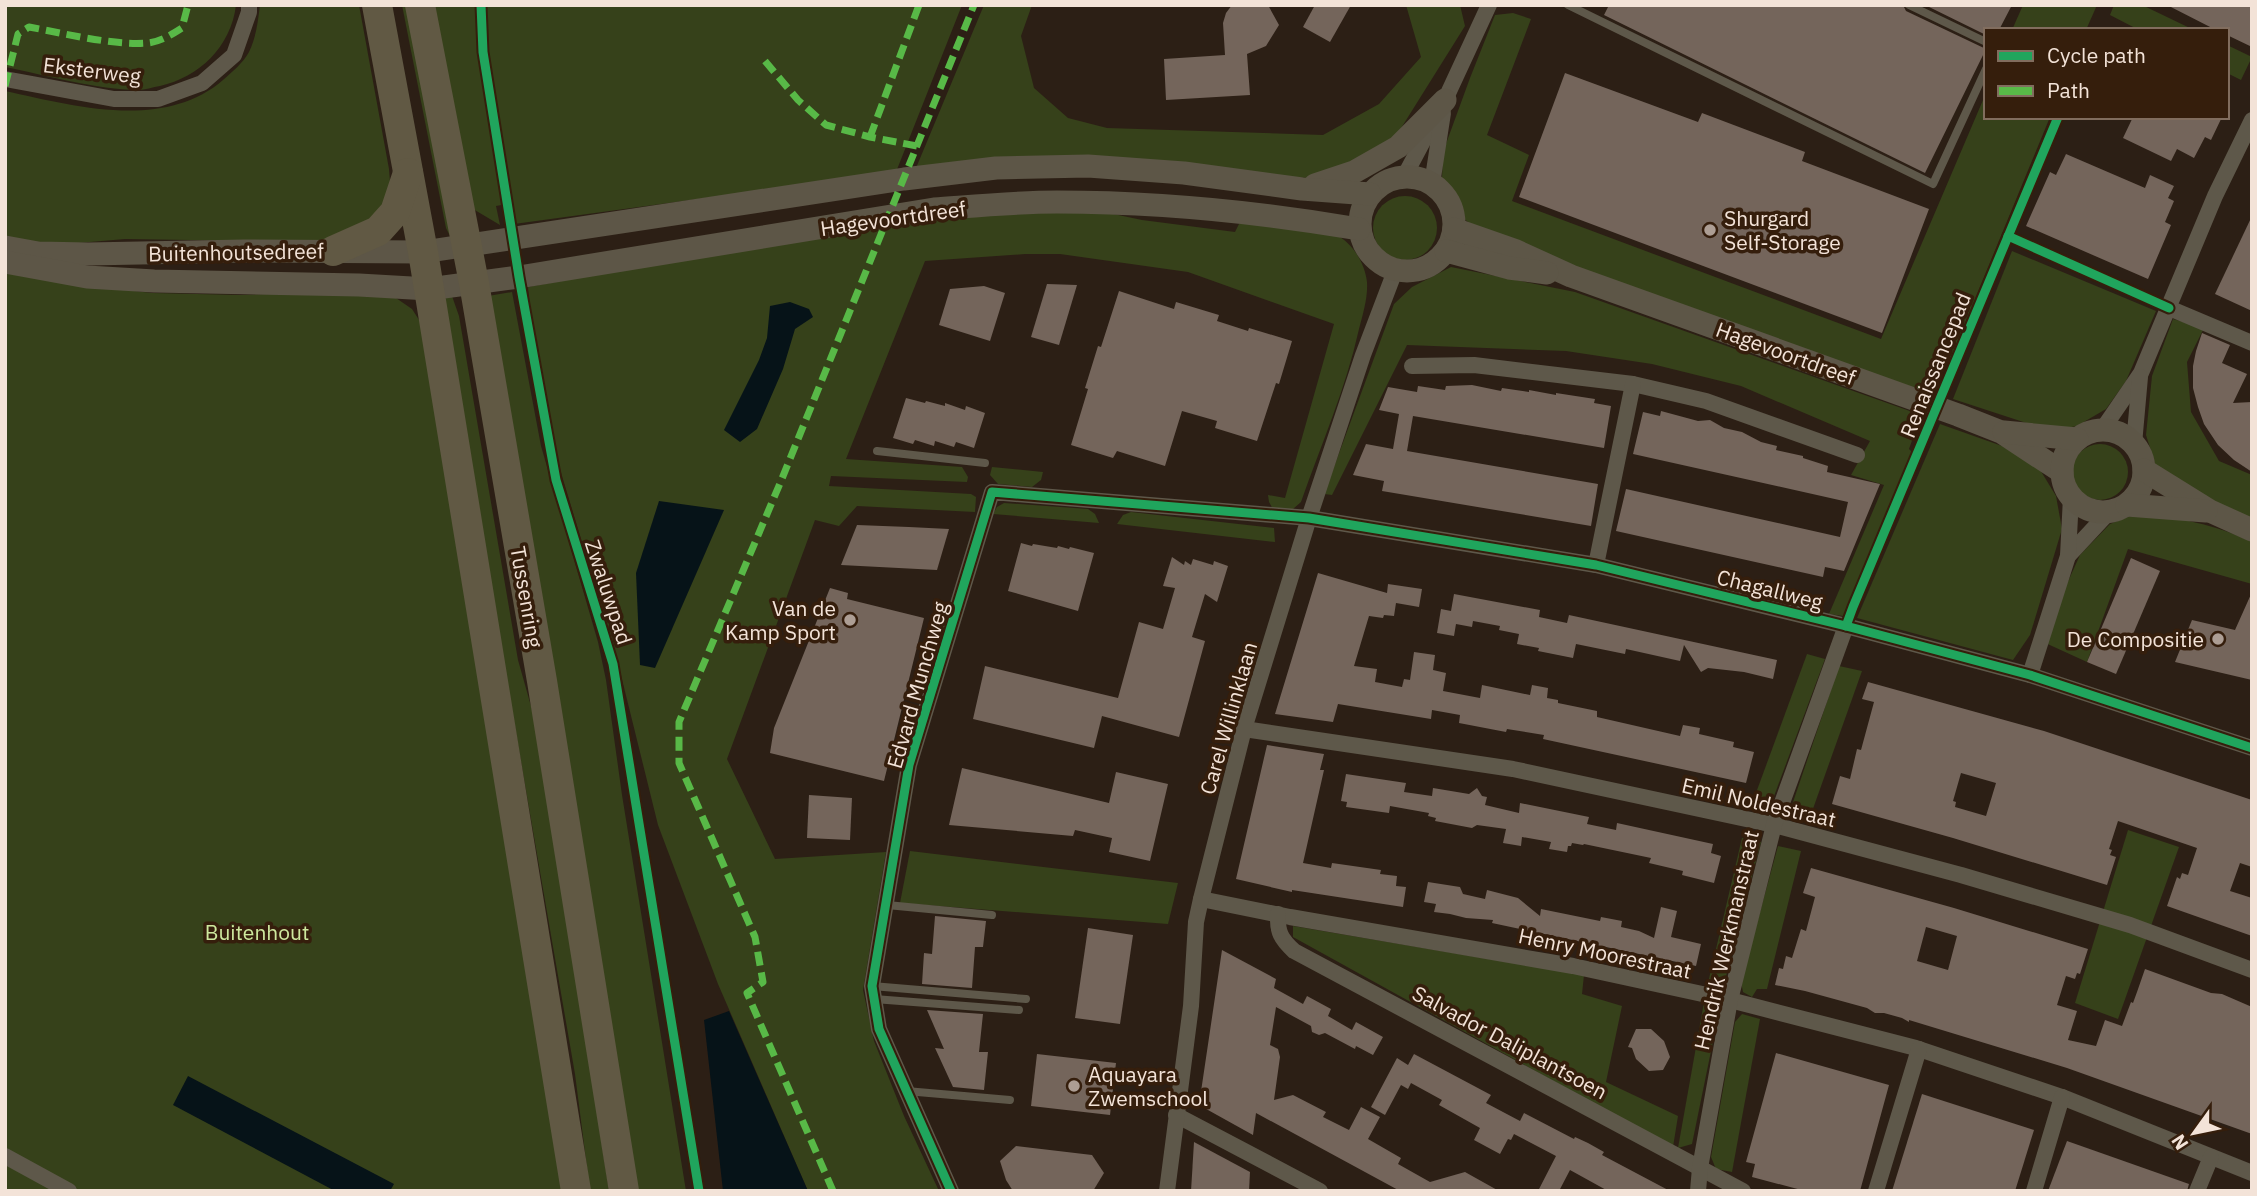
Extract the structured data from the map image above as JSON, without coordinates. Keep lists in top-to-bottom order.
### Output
{
  "streets": {
    "highway": ["Tussenring"],
    "main road": ["Hagevoortdreef", "Buitenhoutsedreef"],
    "street": [
      "Eksterweg",
      "Chagallweg",
      "Edvard Munchweg",
      "Carel Willinklaan",
      "Emil Noldestraat",
      "Hendrik Werkmanstraat",
      "Henry Moorestraat",
      "Salvador Daliplantsoen"
    ],
    "cycle path": ["Renaissancepad", "Zwaluwpad"]
  },
  "crossings": [
    ["Hagevoortdreef", "Buitenhoutsedreef"],
    ["Hagevoortdreef", "Tussenring"],
    ["Hagevoortdreef", "Carel Willinklaan"],
    ["Buitenhoutsedreef", "Tussenring"],
    ["Chagallweg", "Edvard Munchweg"],
    ["Chagallweg", "Carel Willinklaan"],
    ["Chagallweg", "Hendrik Werkmanstraat"],
    ["Edvard Munchweg", "Carel Willinklaan"],
    ["Carel Willinklaan", "Emil Noldestraat"],
    ["Carel Willinklaan", "Henry Moorestraat"],
    ["Emil Noldestraat", "Hendrik Werkmanstraat"],
    ["Hendrik Werkmanstraat", "Henry Moorestraat"],
    ["Hendrik Werkmanstraat", "Salvador Daliplantsoen"],
    ["Henry Moorestraat", "Salvador Daliplantsoen"]
  ],
  "parks": ["Buitenhout"],
  "places": [
    "Shurgard Self-Storage",
    "Van de Kamp Sport",
    "De Compositie",
    "Aquayara Zwemschool"
  ],
  "legend": ["Cycle path", "Path"],
  "north": "bottom left"
}
